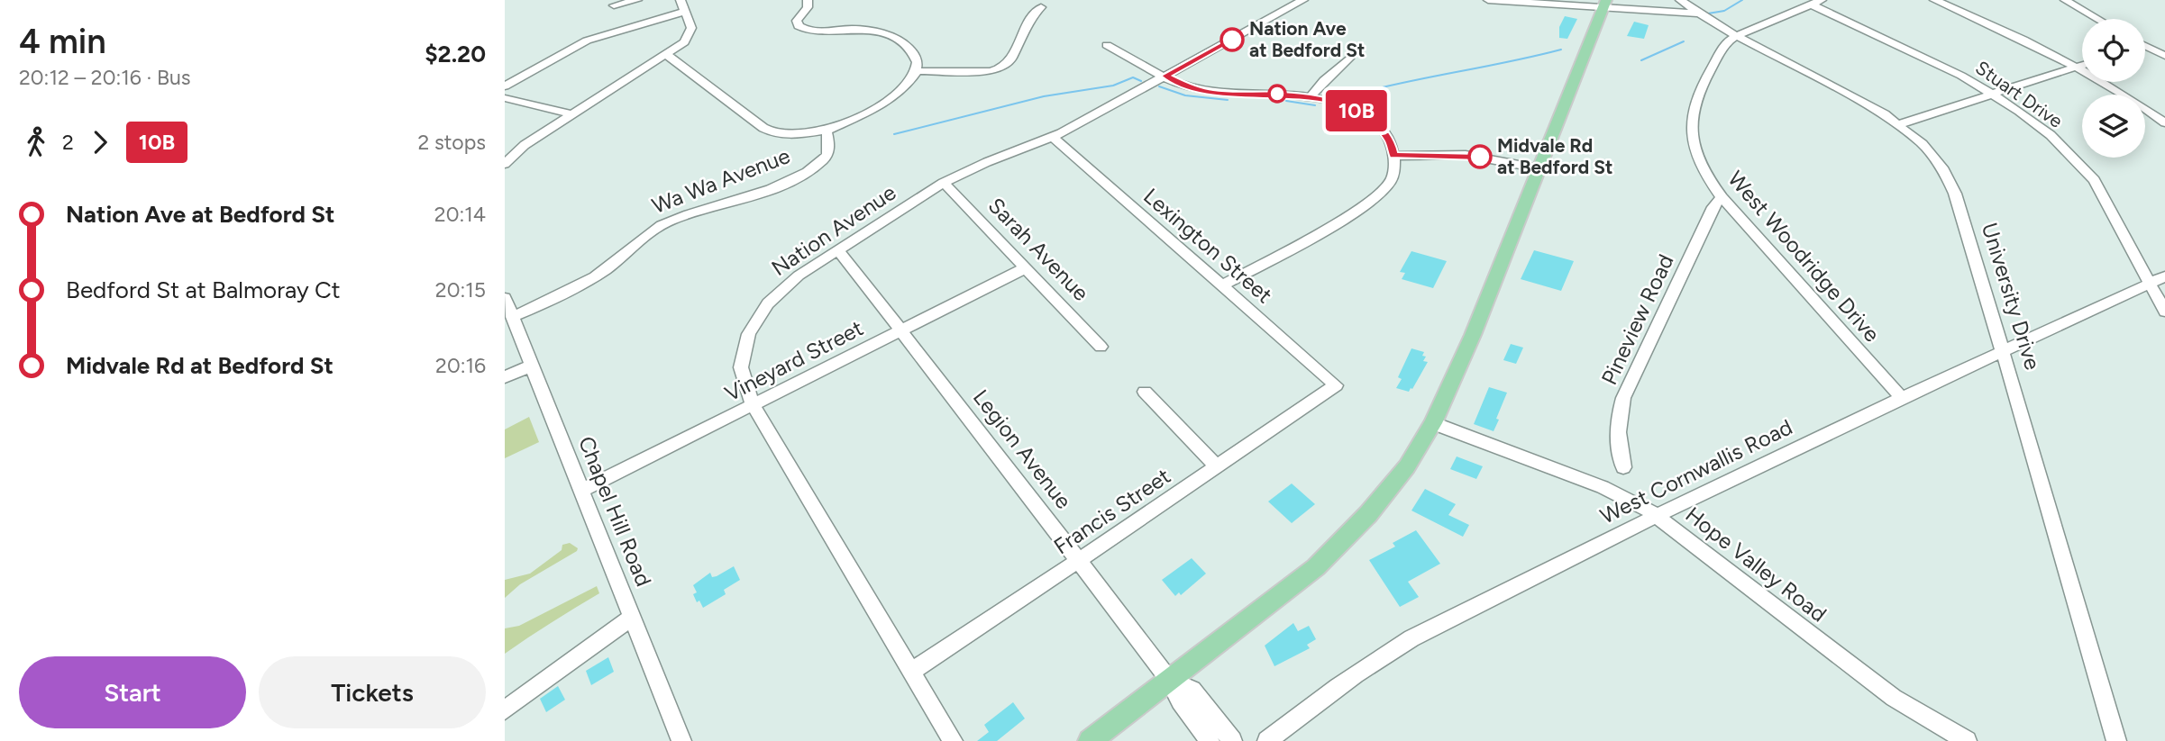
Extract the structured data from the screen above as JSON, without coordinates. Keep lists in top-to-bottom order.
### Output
{
  "streets": {
    "street": [
      "Stuart Drive",
      "Wa Wa Avenue",
      "Nation Avenue",
      "Lexington Street",
      "Sarah Avenue",
      "West Woodridge Drive",
      "University Drive",
      "Pineview Road",
      "Vineyard Street",
      "Legion Avenue",
      "West Cornwallis Road",
      "Chapel Hill Road",
      "Francis Street",
      "Hope Valley Road"
    ]
  },
  "crossings": [
    ["Stuart Drive", "West Cornwallis Road"],
    ["Wa Wa Avenue", "Chapel Hill Road"],
    ["Nation Avenue", "Lexington Street"],
    ["Nation Avenue", "Sarah Avenue"],
    ["Nation Avenue", "Vineyard Street"],
    ["Nation Avenue", "Legion Avenue"],
    ["Nation Avenue", "Francis Street"],
    ["Lexington Street", "Francis Street"],
    ["Sarah Avenue", "Vineyard Street"],
    ["West Woodridge Drive", "University Drive"],
    ["West Woodridge Drive", "Pineview Road"],
    ["West Woodridge Drive", "West Cornwallis Road"],
    ["University Drive", "West Cornwallis Road"],
    ["Vineyard Street", "Legion Avenue"],
    ["Vineyard Street", "Chapel Hill Road"],
    ["Legion Avenue", "Francis Street"],
    ["West Cornwallis Road", "Hope Valley Road"]
  ],
  "places": ["Nation Ave at Bedford St", "Midvale Rd at Bedford St"],
  "lines": ["bus line 10B"],
  "page": {
    "heading": ["4 min", "20:12 – 20:16 · Bus", "$2.20"],
    "on_map": "10B",
    "legs": ["2", "10B", "2 stops"],
    "list": [
      {
        "name": "Nation Ave at Bedford St",
        "value": "20:14"
      },
      {
        "name": "Bedford St at Balmoray Ct",
        "value": "20:15"
      },
      {
        "name": "Midvale Rd at Bedford St",
        "value": "20:16"
      }
    ],
    "buttons": ["Start", "Tickets"]
  }
}
